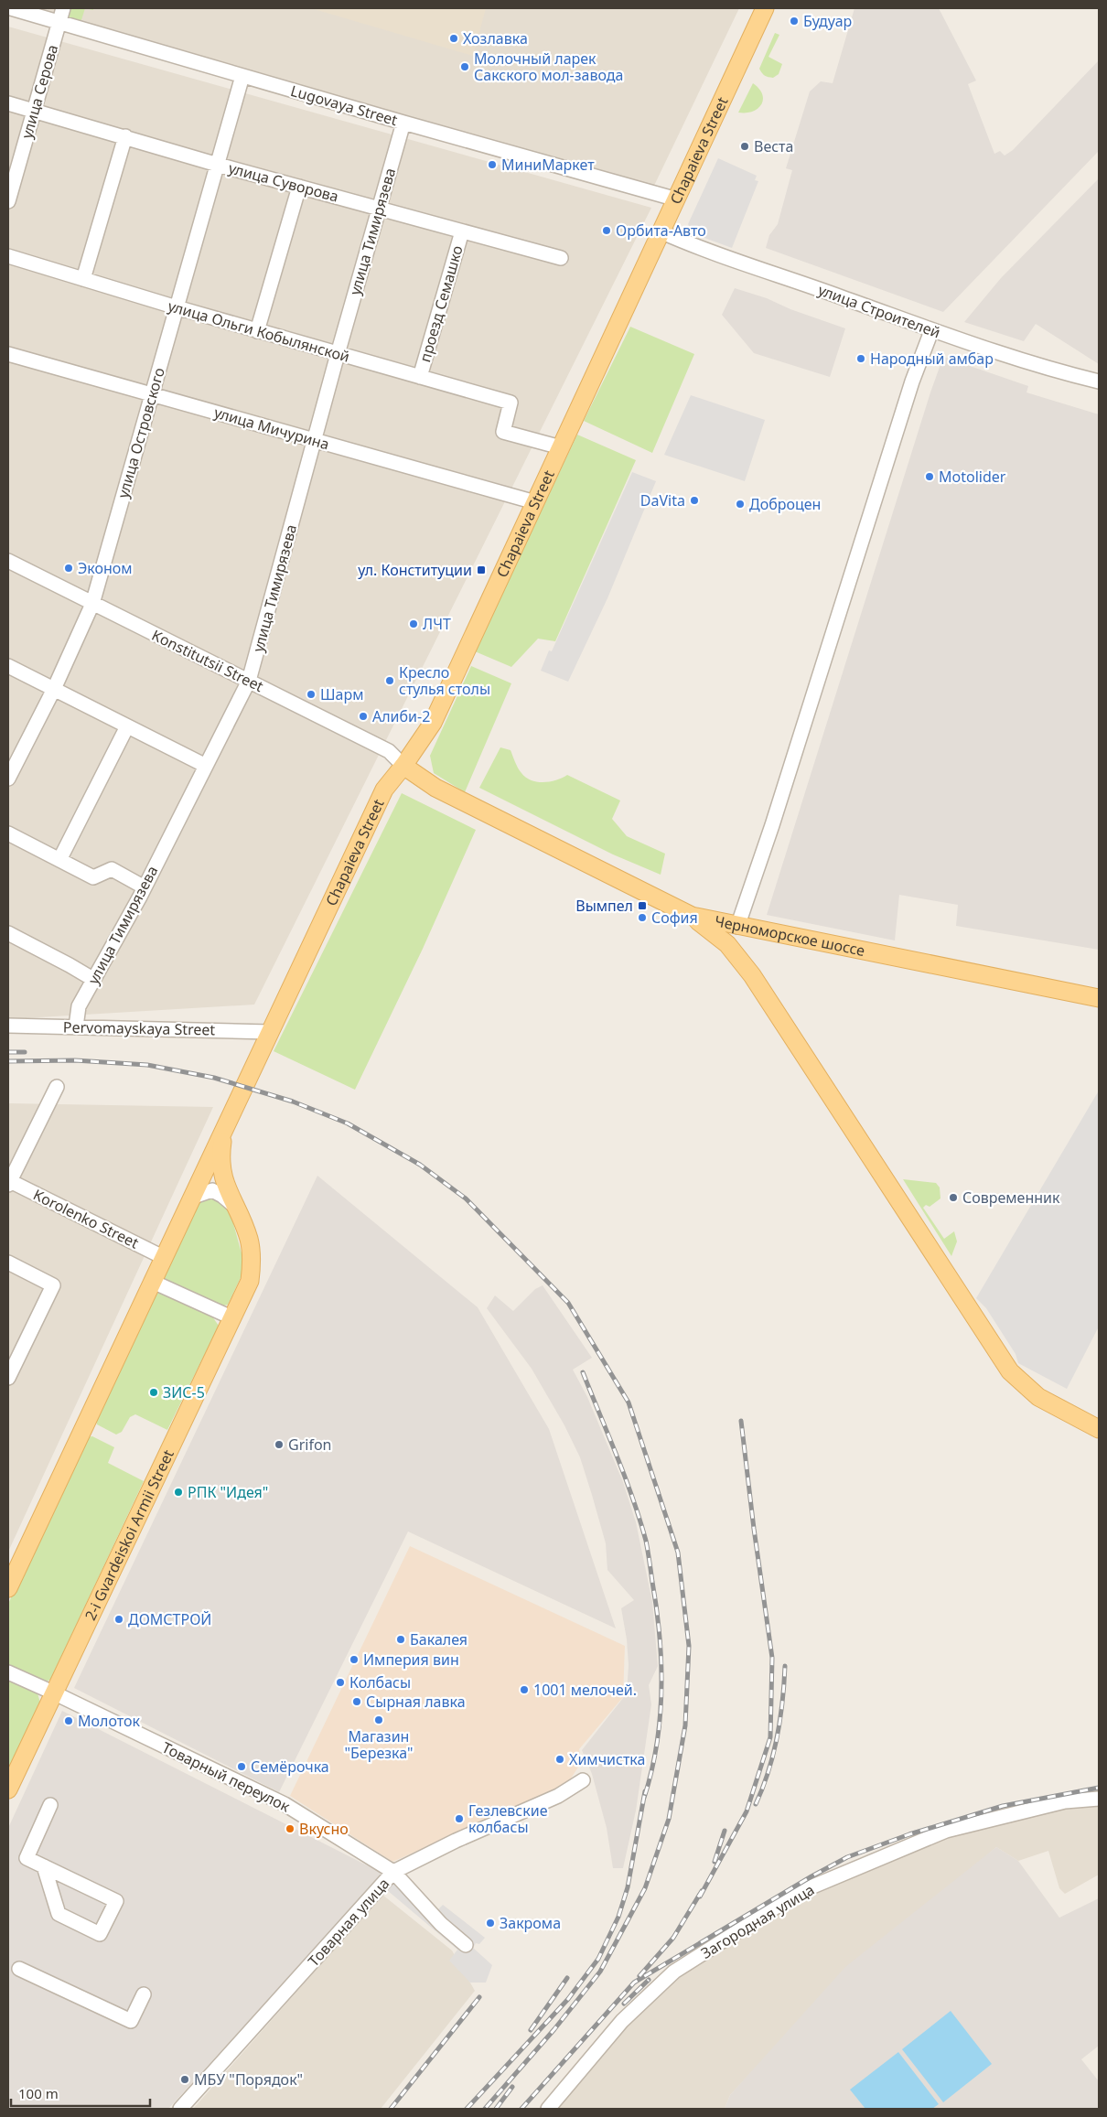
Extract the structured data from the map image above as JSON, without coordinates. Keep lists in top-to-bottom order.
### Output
{
  "streets": {
    "main road": ["Chapaieva Street", "Черноморское шоссе", "2-i Gvardeiskoi Armii Street"],
    "street": [
      "улица Серова",
      "Lugovaya Street",
      "улица Суворова",
      "улица Тимирязева",
      "проезд Семашко",
      "улица Строителей",
      "улица Ольги Кобылянской",
      "улица Мичурина",
      "улица Островского",
      "Konstitutsii Street",
      "Pervomayskaya Street",
      "Korolenko Street",
      "Товарный переулок",
      "Загородная улица",
      "Товарная улица"
    ]
  },
  "crossings": [
    ["улица Серова", "Lugovaya Street"],
    ["улица Серова", "улица Суворова"],
    ["Lugovaya Street", "Chapaieva Street"],
    ["Lugovaya Street", "улица Тимирязева"],
    ["Lugovaya Street", "улица Островского"],
    ["Chapaieva Street", "улица Строителей"],
    ["Chapaieva Street", "улица Ольги Кобылянской"],
    ["Chapaieva Street", "улица Мичурина"],
    ["Chapaieva Street", "Konstitutsii Street"],
    ["Chapaieva Street", "Черноморское шоссе"],
    ["Chapaieva Street", "Pervomayskaya Street"],
    ["улица Суворова", "улица Тимирязева"],
    ["улица Суворова", "проезд Семашко"],
    ["улица Суворова", "улица Островского"],
    ["улица Тимирязева", "улица Ольги Кобылянской"],
    ["улица Тимирязева", "улица Мичурина"],
    ["улица Тимирязева", "Konstitutsii Street"],
    ["улица Тимирязева", "Pervomayskaya Street"],
    ["проезд Семашко", "улица Ольги Кобылянской"],
    ["улица Ольги Кобылянской", "улица Островского"],
    ["улица Мичурина", "улица Островского"],
    ["улица Островского", "Konstitutsii Street"],
    ["Konstitutsii Street", "Черноморское шоссе"],
    ["2-i Gvardeiskoi Armii Street", "Товарный переулок"],
    ["Товарный переулок", "Товарная улица"]
  ],
  "places": {
    "other": [
      "Будуар",
      "Хозлавка",
      "Молочный ларек Сакского мол-завода",
      "Веста",
      "МиниМаркет",
      "Орбита-Авто",
      "Народный амбар",
      "Motolider",
      "DaVita",
      "Доброцен",
      "Эконом",
      "ЛЧТ",
      "Кресло стулья столы",
      "Шарм",
      "Алиби-2",
      "София",
      "Современник",
      "ЗИС-5",
      "Grifon",
      "РПК \"Идея\"",
      "ДОМСТРОЙ",
      "Бакалея",
      "Империя вин",
      "Колбасы",
      "1001 мелочей.",
      "Сырная лавка",
      "Магазин \"Березка\"",
      "Молоток",
      "Химчистка",
      "Семёрочка",
      "Гезлевские колбасы",
      "Вкусно",
      "Закрома",
      "МБУ \"Порядок\""
    ],
    "transit": ["ул. Конституции", "Вымпел"]
  },
  "scale_bar": "100 m"
}
